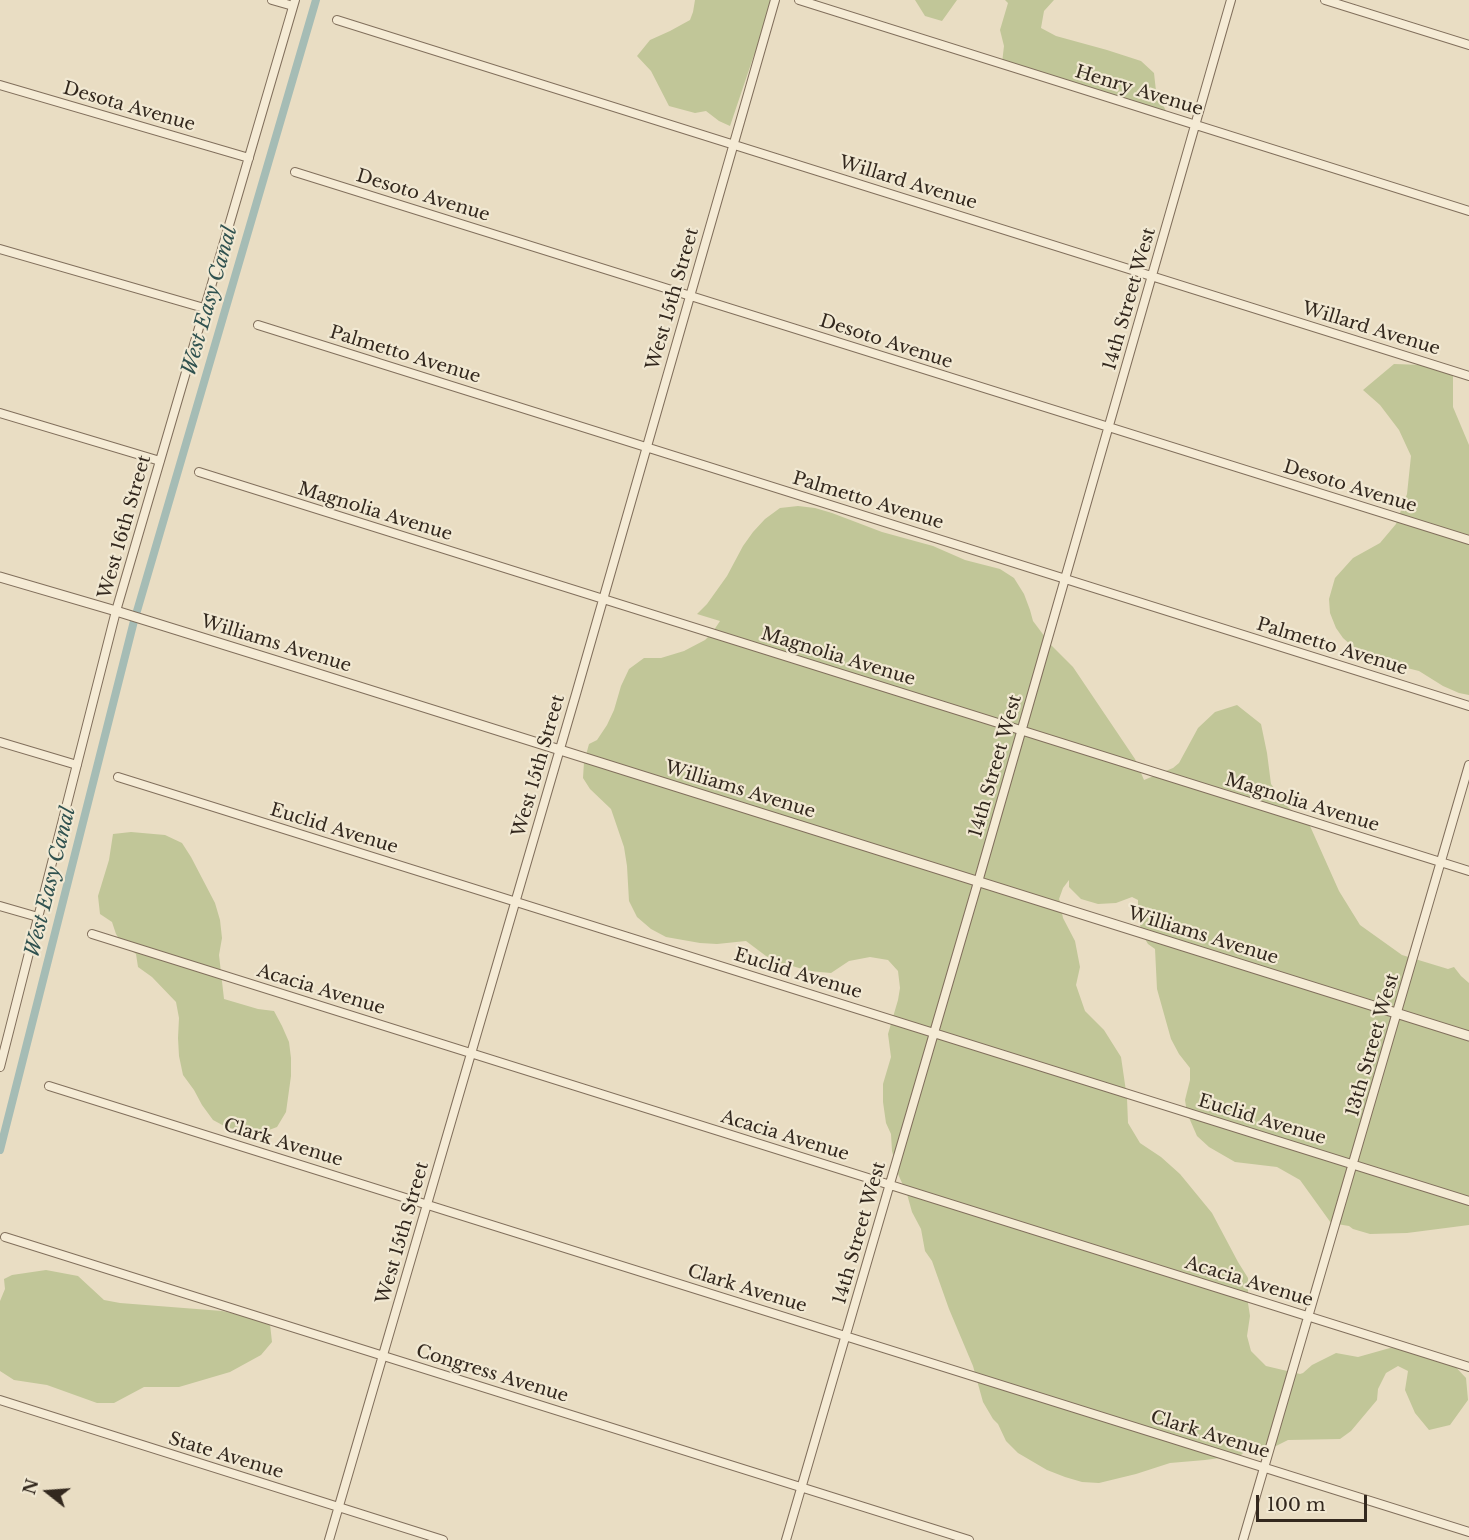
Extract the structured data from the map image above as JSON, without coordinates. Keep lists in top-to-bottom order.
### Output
{
  "streets": {
    "street": [
      "Henry Avenue",
      "Desota Avenue",
      "Willard Avenue",
      "Desoto Avenue",
      "West 15th Street",
      "14th Street West",
      "Palmetto Avenue",
      "Magnolia Avenue",
      "West 16th Street",
      "Williams Avenue",
      "Euclid Avenue",
      "Acacia Avenue",
      "13th Street West",
      "Clark Avenue",
      "Congress Avenue",
      "State Avenue"
    ]
  },
  "crossings": [
    ["Henry Avenue", "14th Street West"],
    ["Desota Avenue", "West 16th Street"],
    ["Willard Avenue", "West 15th Street"],
    ["Willard Avenue", "14th Street West"],
    ["Desoto Avenue", "West 15th Street"],
    ["Desoto Avenue", "14th Street West"],
    ["West 15th Street", "Palmetto Avenue"],
    ["West 15th Street", "Magnolia Avenue"],
    ["West 15th Street", "Williams Avenue"],
    ["West 15th Street", "Euclid Avenue"],
    ["West 15th Street", "Acacia Avenue"],
    ["West 15th Street", "Clark Avenue"],
    ["West 15th Street", "Congress Avenue"],
    ["West 15th Street", "State Avenue"],
    ["14th Street West", "Palmetto Avenue"],
    ["14th Street West", "Magnolia Avenue"],
    ["14th Street West", "Williams Avenue"],
    ["14th Street West", "Euclid Avenue"],
    ["14th Street West", "Acacia Avenue"],
    ["14th Street West", "Clark Avenue"],
    ["14th Street West", "Congress Avenue"],
    ["Magnolia Avenue", "13th Street West"],
    ["West 16th Street", "Williams Avenue"],
    ["Williams Avenue", "13th Street West"],
    ["Euclid Avenue", "13th Street West"],
    ["Acacia Avenue", "13th Street West"],
    ["13th Street West", "Clark Avenue"]
  ],
  "water": ["West Easy Canal"],
  "scale_bar": "100 m",
  "north": "left"
}
